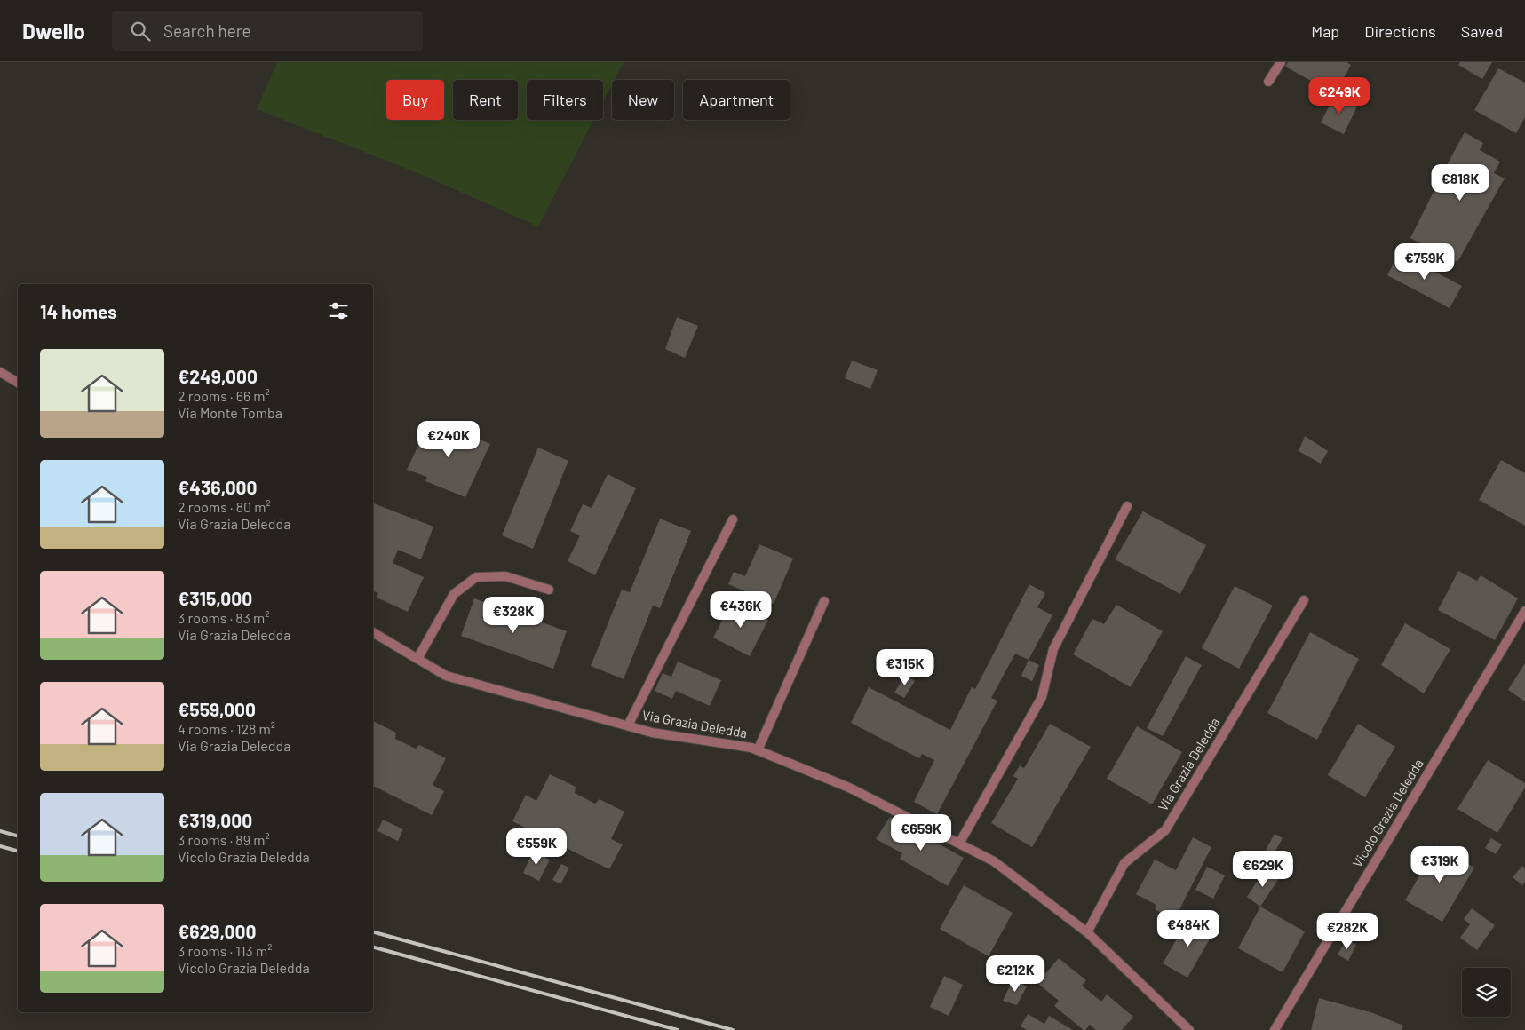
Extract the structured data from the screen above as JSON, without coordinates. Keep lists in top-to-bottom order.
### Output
{
  "streets": {
    "street": ["Via Grazia Deledda", "Vicolo Grazia Deledda"]
  },
  "page": {
    "header": "Dwello",
    "search": "Search here",
    "nav": ["Map", "Directions", "Saved"],
    "price": [
      "€249K",
      "€818K",
      "€759K",
      "€240K",
      "€436K",
      "€328K",
      "€315K",
      "€659K",
      "€559K",
      "€319K",
      "€629K",
      "€484K",
      "€282K",
      "€212K"
    ],
    "chip": [
      "Buy",
      "Rent",
      "Filters",
      "New",
      "Apartment"
    ],
    "heading": "14 homes",
    "list": [
      {
        "name": "€249,000",
        "note": "2 rooms · 66 m² · Via Monte Tomba"
      },
      {
        "name": "€436,000",
        "note": "2 rooms · 80 m² · Via Grazia Deledda"
      },
      {
        "name": "€315,000",
        "note": "3 rooms · 83 m² · Via Grazia Deledda"
      },
      {
        "name": "€559,000",
        "note": "4 rooms · 128 m² · Via Grazia Deledda"
      },
      {
        "name": "€319,000",
        "note": "3 rooms · 89 m² · Vicolo Grazia Deledda"
      },
      {
        "name": "€629,000",
        "note": "3 rooms · 113 m² · Vicolo Grazia Deledda"
      }
    ]
  }
}
